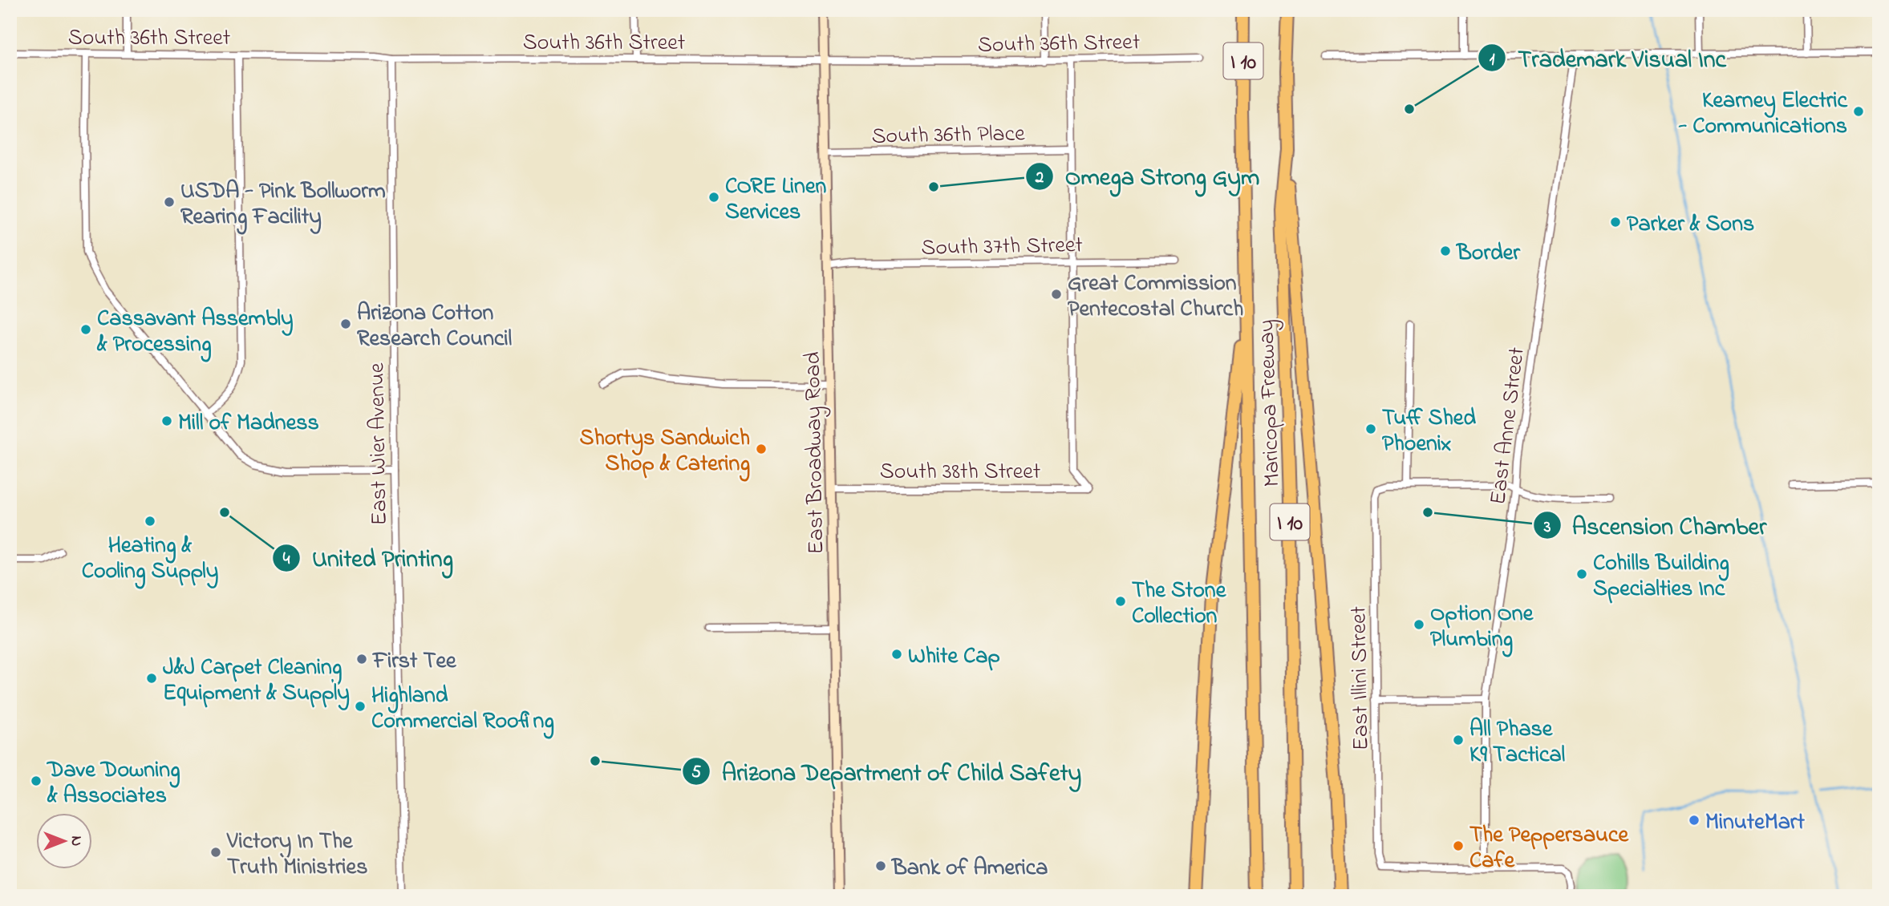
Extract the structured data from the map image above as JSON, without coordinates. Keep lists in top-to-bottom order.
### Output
{
  "streets": {
    "highway": ["I 10", "Maricopa Freeway"],
    "main road": ["East Broadway Road"],
    "street": [
      "South 36th Street",
      "South 36th Place",
      "South 37th Street",
      "East Anne Street",
      "East Wier Avenue",
      "South 38th Street",
      "East Illini Street"
    ]
  },
  "crossings": [
    ["South 36th Street", "East Wier Avenue"],
    ["South 36th Street", "East Broadway Road"],
    ["South 36th Place", "East Broadway Road"],
    ["South 37th Street", "East Broadway Road"],
    ["South 37th Street", "South 38th Street"],
    ["East Anne Street", "East Illini Street"],
    ["East Broadway Road", "South 38th Street"]
  ],
  "places": [
    "Trademark Visual Inc",
    "Kearney Electric - Communications",
    "Omega Strong Gym",
    "CORE Linen Services",
    "USDA - Pink Bollworm Rearing Facility",
    "Parker & Sons",
    "Border",
    "Great Commission Pentecostal Church",
    "Arizona Cotton Research Council",
    "Cassavant Assembly & Processing",
    "Mill of Madness",
    "Tuff Shed Phoenix",
    "Shortys Sandwich Shop & Catering",
    "United Printing",
    "Ascension Chamber",
    "Heating & Cooling Supply",
    "Cohills Building Specialties Inc",
    "The Stone Collection",
    "Option One Plumbing",
    "White Cap",
    "First Tee",
    "J&J Carpet Cleaning Equipment & Supply",
    "Highland Commercial Roofing",
    "All Phase K9 Tactical",
    "Arizona Department of Child Safety",
    "Dave Downing & Associates",
    "MinuteMart",
    "The Peppersauce Cafe",
    "Victory In The Truth Ministries",
    "Bank of America"
  ],
  "north": "right"
}
